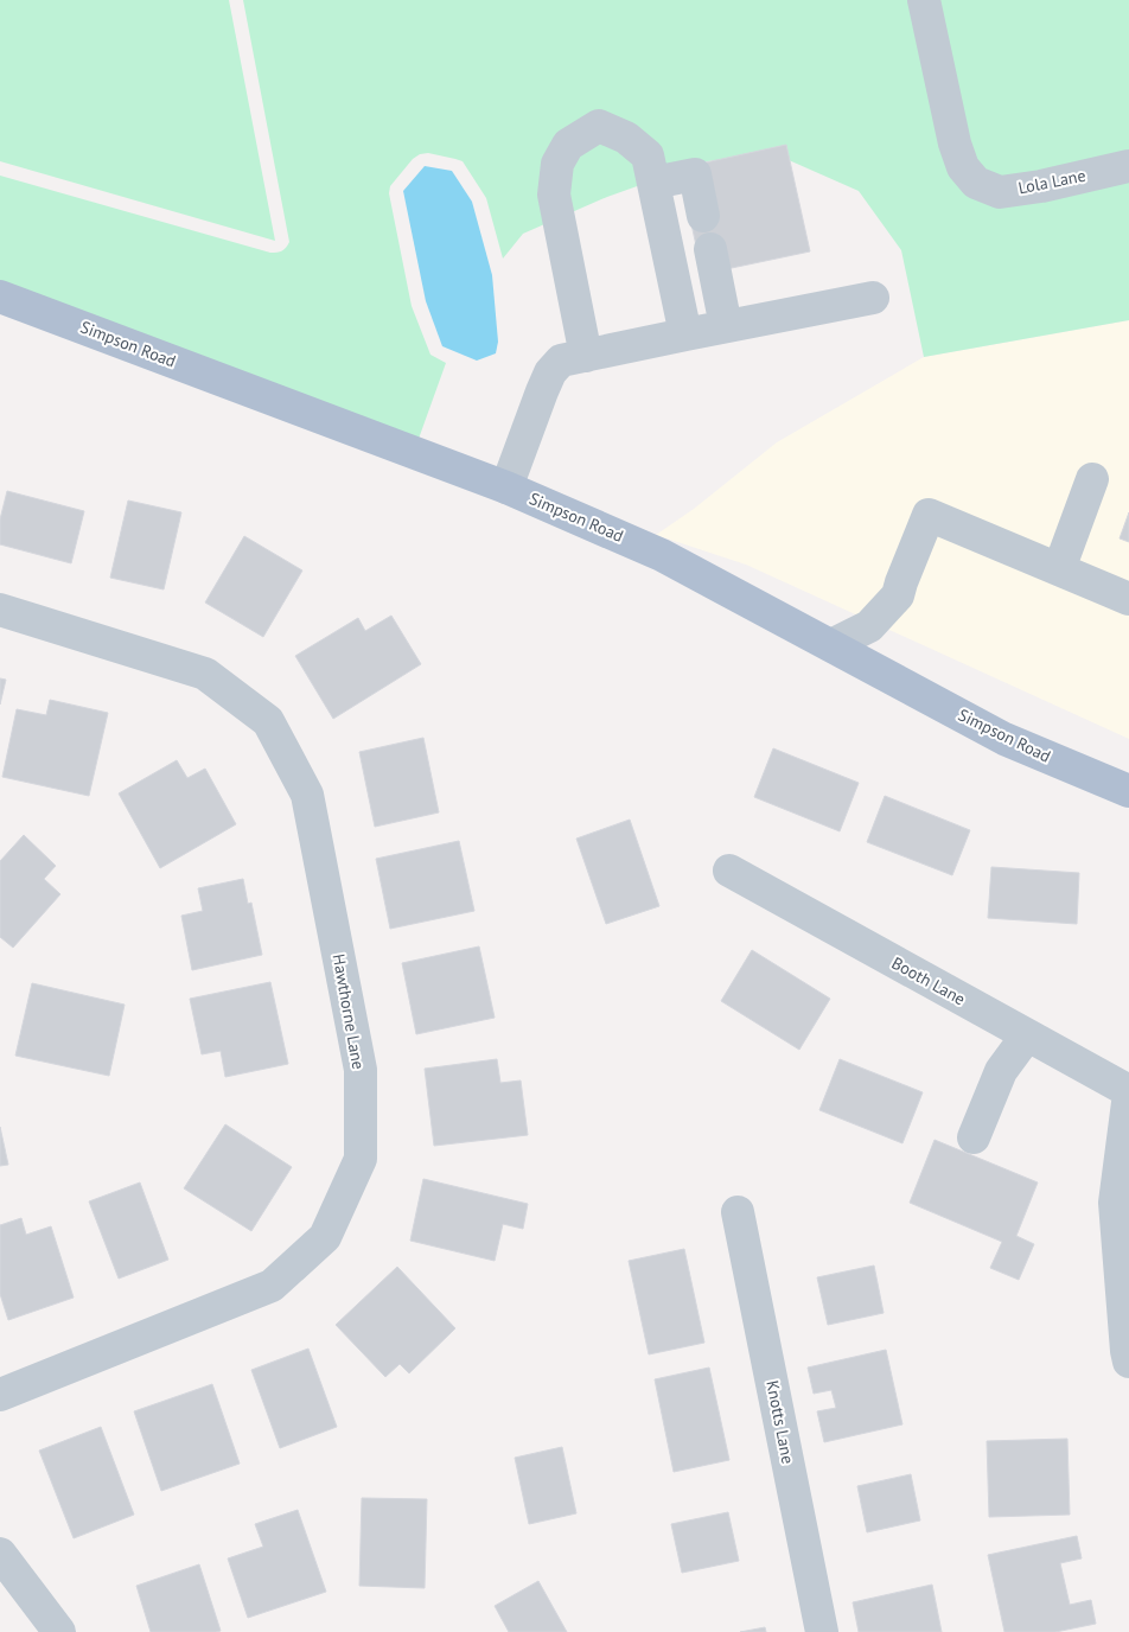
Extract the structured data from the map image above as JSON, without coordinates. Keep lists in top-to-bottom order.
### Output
{
  "streets": {
    "main road": ["Simpson Road"],
    "street": [
      "Lola Lane",
      "Booth Lane",
      "Hawthorne Lane",
      "Knotts Lane"
    ]
  }
}
